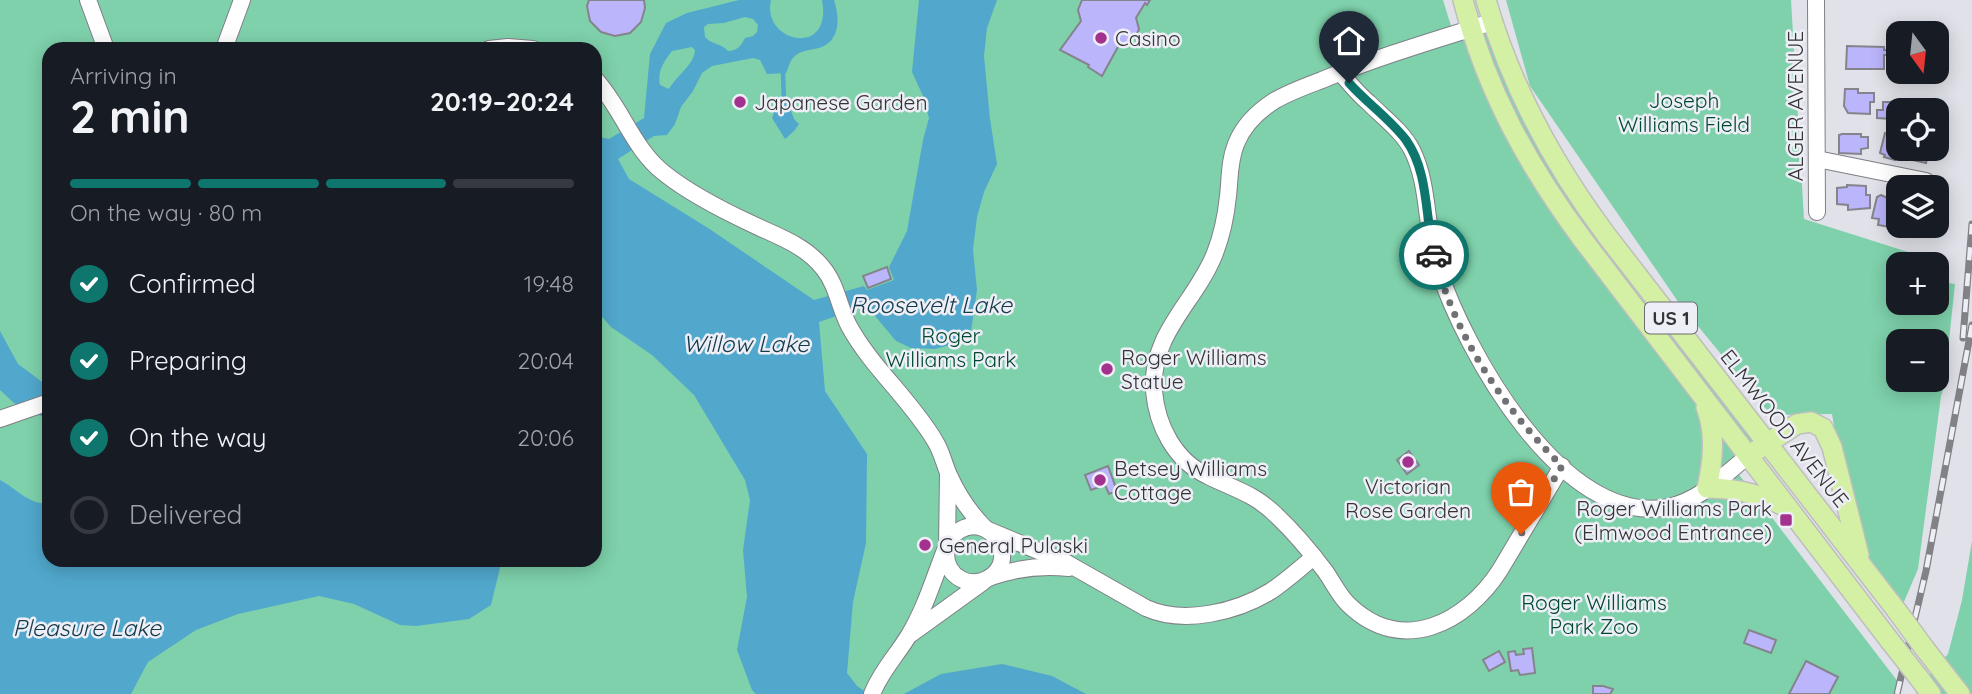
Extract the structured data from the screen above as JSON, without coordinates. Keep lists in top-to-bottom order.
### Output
{
  "streets": {
    "main road": ["US 1", "ELMWOOD AVENUE"],
    "street": ["ALGER AVENUE"]
  },
  "water": ["Roosevelt Lake", "Willow Lake", "Pleasure Lake"],
  "parks": ["Joseph Williams Field", "Roger Williams Park", "Roger Williams Park Zoo"],
  "places": {
    "other": [
      "Casino",
      "Japanese Garden",
      "Roger Williams Statue",
      "Victorian Rose Garden",
      "Betsey Williams Cottage",
      "General Pulaski"
    ],
    "transit": ["Roger Williams Park (Elmwood Entrance)"]
  },
  "north": "bottom",
  "page": {
    "map_buttons": ["+", "−"],
    "heading": ["2 min", "Arriving in", "20:19–20:24"],
    "bar": "On the way · 80 m",
    "list": [
      ["Confirmed", "19:48"],
      ["Preparing", "20:04"],
      ["On the way", "20:06"],
      "Delivered"
    ]
  }
}
